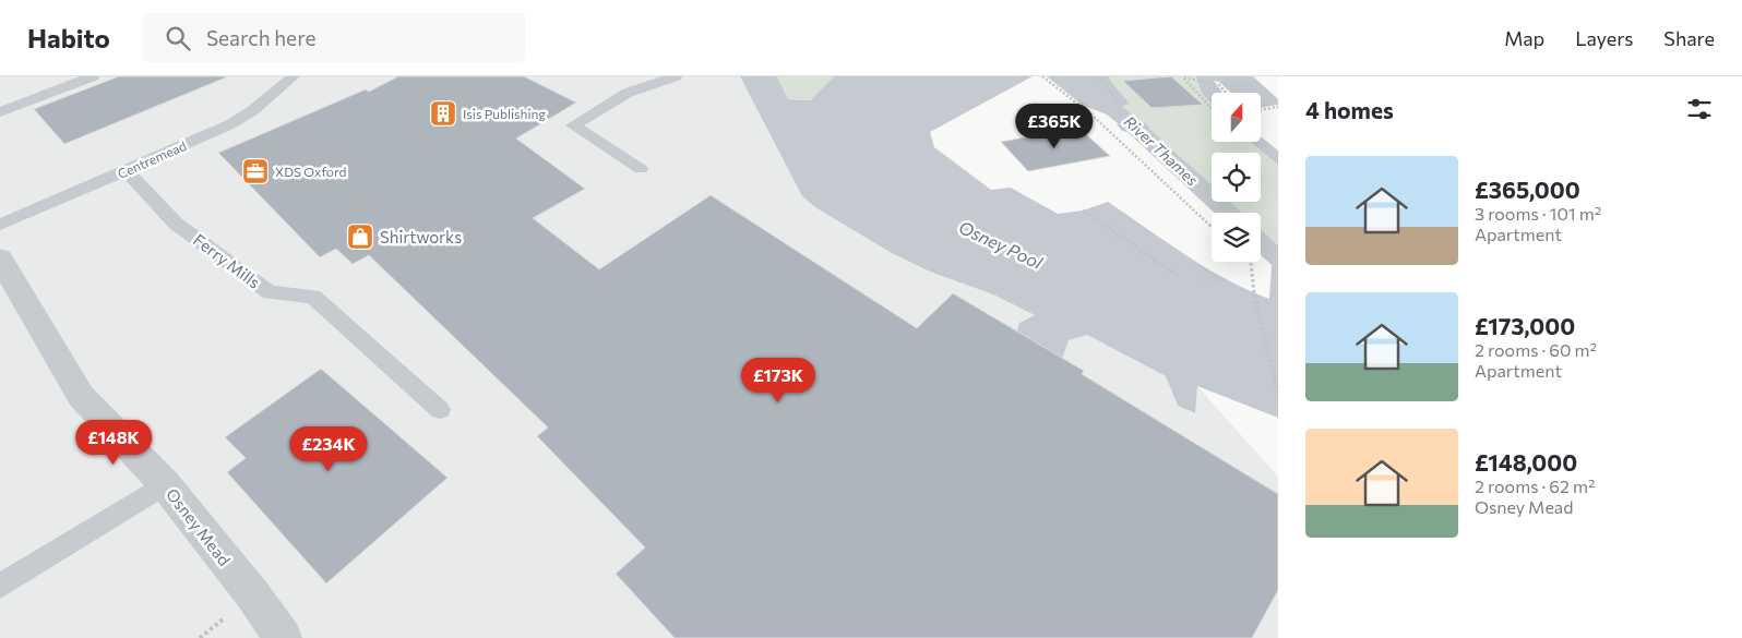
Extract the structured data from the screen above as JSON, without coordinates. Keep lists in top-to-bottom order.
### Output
{
  "streets": {
    "street": ["Osney Mead"],
    "lane": ["Centremead", "Ferry Mills"]
  },
  "crossings": [
    ["Centremead", "Ferry Mills"]
  ],
  "water": ["River Thames", "Osney Pool"],
  "places": {
    "building": ["Isis Publishing"],
    "office": ["XDS Oxford"],
    "shop": ["Shirtworks"]
  },
  "north": "top",
  "page": {
    "header": "Habito",
    "search": "Search here",
    "nav": ["Map", "Layers", "Share"],
    "heading": "4 homes",
    "price": [
      "£365K",
      "£173K",
      "£148K",
      "£234K"
    ],
    "list": [
      {
        "name": "£365,000",
        "note": "3 rooms · 101 m² · Apartment"
      },
      {
        "name": "£173,000",
        "note": "2 rooms · 60 m² · Apartment"
      },
      {
        "name": "£148,000",
        "note": "2 rooms · 62 m² · Osney Mead"
      }
    ]
  }
}
